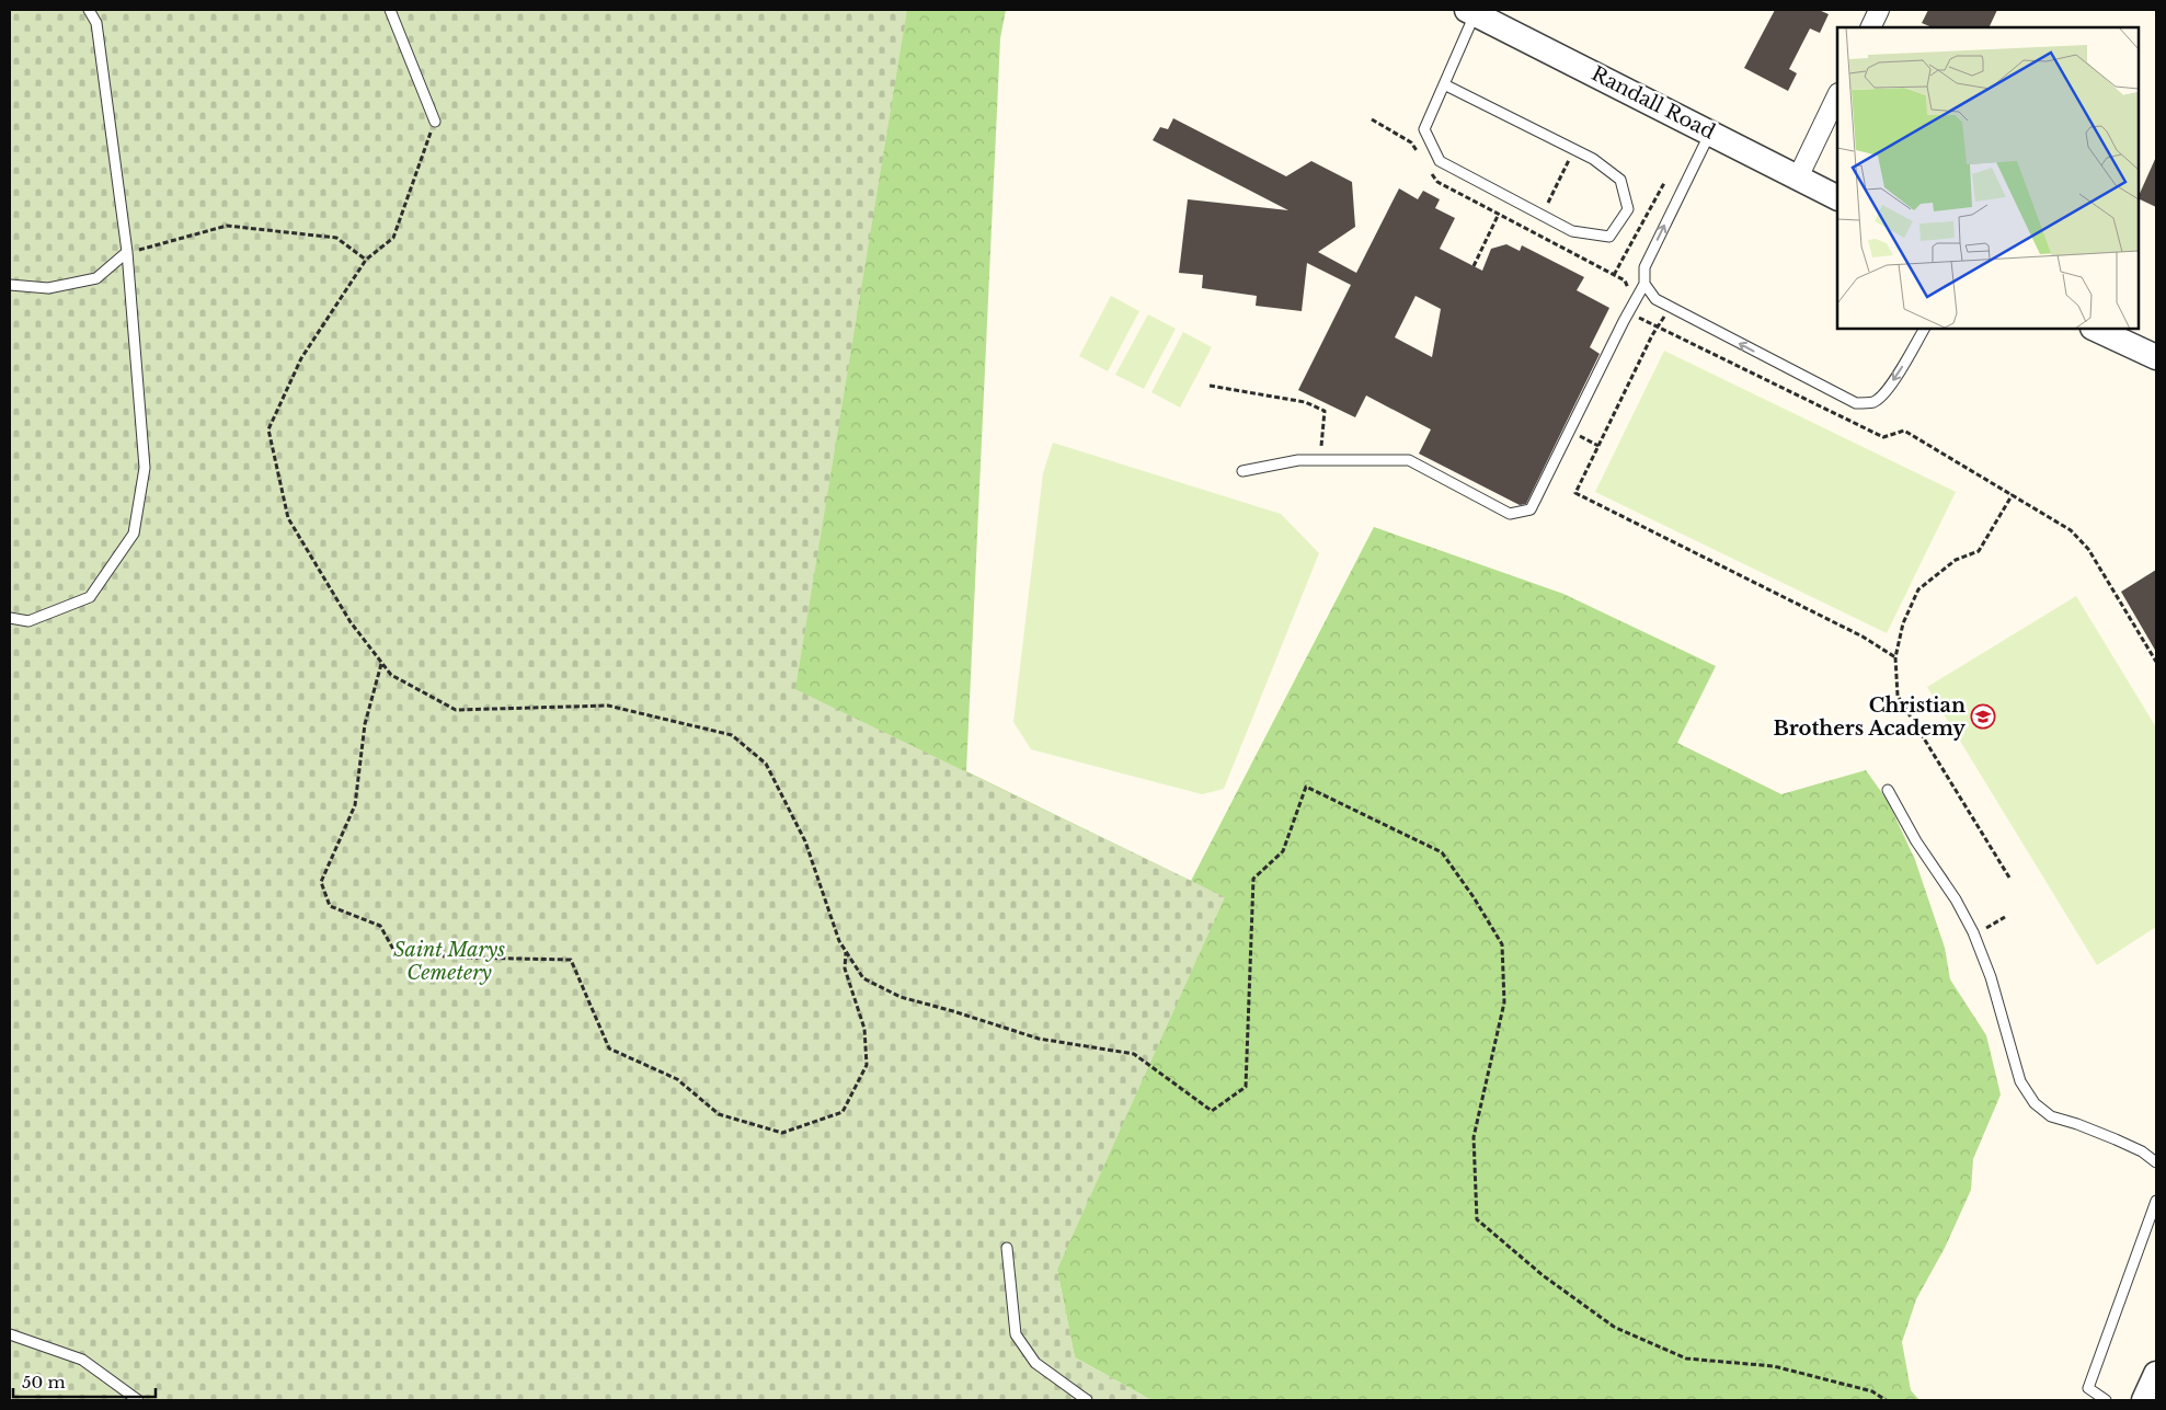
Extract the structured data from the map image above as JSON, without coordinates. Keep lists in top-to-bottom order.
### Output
{
  "streets": {
    "street": ["Randall Road"]
  },
  "parks": ["Saint Marys Cemetery"],
  "places": {
    "school or university": ["Christian Brothers Academy"]
  },
  "scale_bar": "50 m"
}
